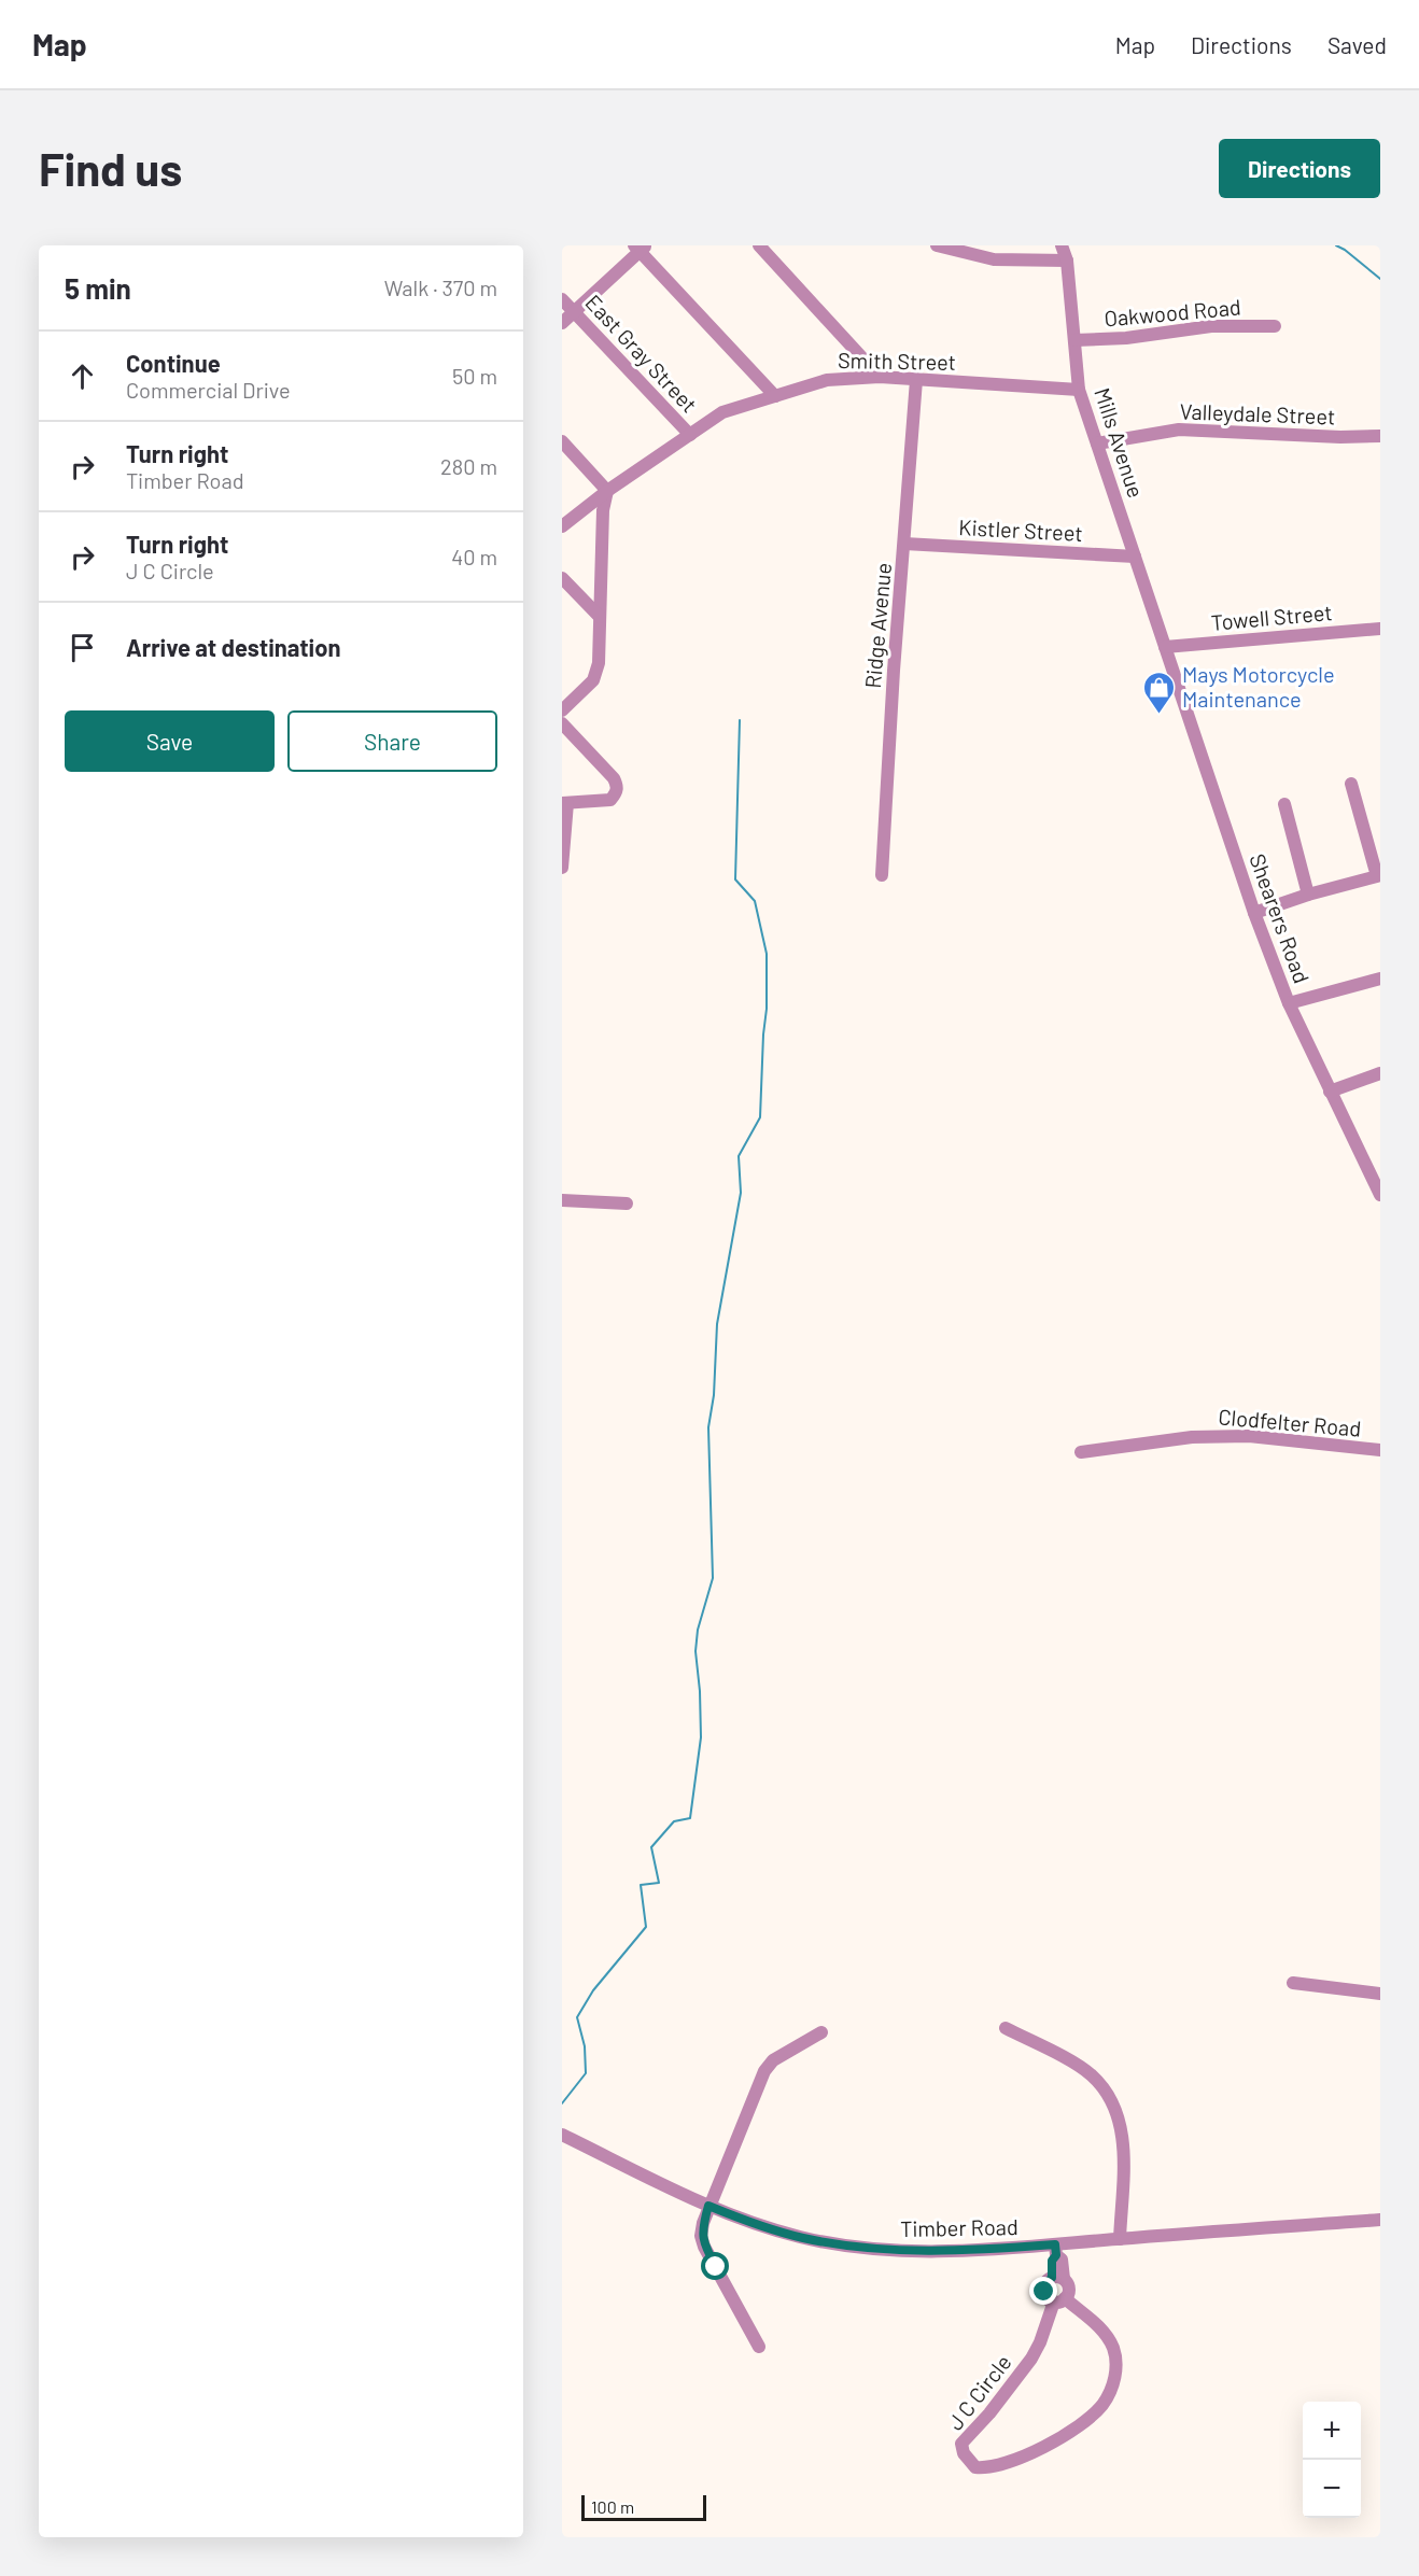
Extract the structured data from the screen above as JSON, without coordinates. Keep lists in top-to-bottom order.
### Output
{
  "streets": {
    "street": [
      "Oakwood Road",
      "East Gray Street",
      "Smith Street",
      "Valleydale Street",
      "Mills Avenue",
      "Kistler Street",
      "Towell Street",
      "Ridge Avenue",
      "Shearers Road",
      "Clodfelter Road",
      "Timber Road",
      "J C Circle"
    ]
  },
  "crossings": [
    ["Oakwood Road", "Mills Avenue"],
    ["East Gray Street", "Smith Street"],
    ["Smith Street", "Mills Avenue"],
    ["Smith Street", "Ridge Avenue"],
    ["Valleydale Street", "Mills Avenue"],
    ["Mills Avenue", "Kistler Street"],
    ["Mills Avenue", "Towell Street"],
    ["Mills Avenue", "Shearers Road"],
    ["Kistler Street", "Ridge Avenue"],
    ["Towell Street", "Shearers Road"],
    ["Timber Road", "J C Circle"]
  ],
  "places": {
    "shop": ["Mays Motorcycle Maintenance"]
  },
  "scale_bar": "100 m",
  "page": {
    "header": "Map",
    "nav": ["Map", "Directions", "Saved"],
    "buttons": [
      "Directions",
      ["Save", "Share"]
    ],
    "title": "Find us",
    "heading": ["5 min", "Walk · 370 m"],
    "list": [
      ["Continue", "Commercial Drive", "50 m"],
      ["Turn right", "Timber Road", "280 m"],
      ["Turn right", "J C Circle", "40 m"],
      "Arrive at destination"
    ],
    "map_buttons": ["+", "−"],
    "scale": "100 m"
  }
}
